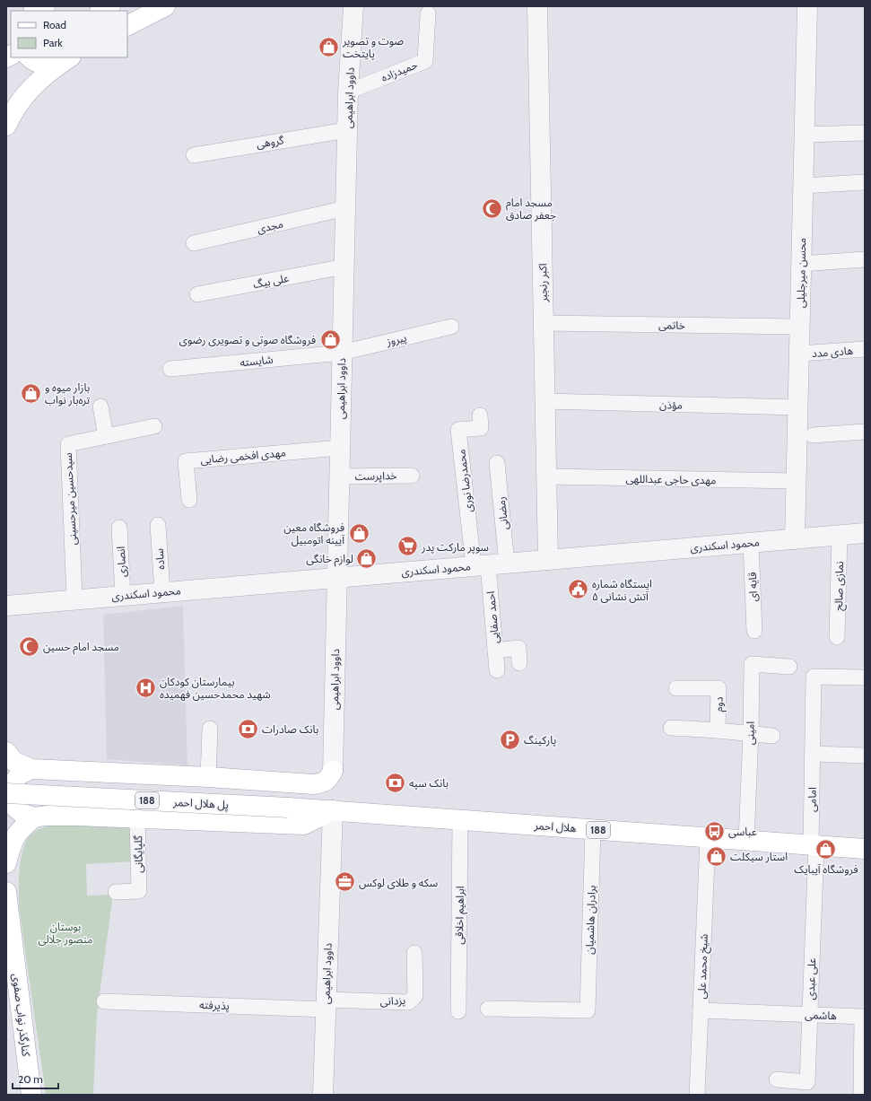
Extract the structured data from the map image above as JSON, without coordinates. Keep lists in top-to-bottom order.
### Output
{
  "streets": {
    "main road": [
      "188",
      "پل هلال احمر",
      "هلال احمر",
      "کنارگذر نواب صفوی"
    ],
    "street": [
      "حمیدزاده",
      "داوود ابراهیمی",
      "گروهی",
      "مجدی",
      "محسن میرجلیلی",
      "علی بیگ",
      "اکبر رنجبر",
      "خاتمی",
      "پیروز",
      "هادی مدد",
      "شایسته",
      "مؤذن",
      "مهدی افخمی رضایی",
      "خداپرست",
      "مهدی حاجی عبداللهی",
      "محمدرضا نوری",
      "سیدحسین میرحسینی",
      "رمضانی",
      "محمود اسکندری",
      "ساده",
      "انصاری",
      "نمازی صالح",
      "قایه ای",
      "احمد صفایی",
      "دوم",
      "امینی",
      "امامی",
      "گلپایگانی",
      "ابراهیم اخلاقی",
      "برادران هاشمیان",
      "شیخ محمد علی",
      "علی عبدی",
      "یزدانی",
      "پذیرفته",
      "هاشمی"
    ]
  },
  "crossings": [
    ["حمیدزاده", "داوود ابراهیمی"],
    ["داوود ابراهیمی", "گروهی"],
    ["داوود ابراهیمی", "مجدی"],
    ["داوود ابراهیمی", "علی بیگ"],
    ["داوود ابراهیمی", "پیروز"],
    ["داوود ابراهیمی", "شایسته"],
    ["داوود ابراهیمی", "مهدی افخمی رضایی"],
    ["داوود ابراهیمی", "خداپرست"],
    ["داوود ابراهیمی", "محمود اسکندری"],
    ["داوود ابراهیمی", "هلال احمر"],
    ["داوود ابراهیمی", "یزدانی"],
    ["داوود ابراهیمی", "پذیرفته"],
    ["محسن میرجلیلی", "خاتمی"],
    ["محسن میرجلیلی", "هادی مدد"],
    ["محسن میرجلیلی", "مؤذن"],
    ["محسن میرجلیلی", "مهدی حاجی عبداللهی"],
    ["محسن میرجلیلی", "محمود اسکندری"],
    ["اکبر رنجبر", "خاتمی"],
    ["اکبر رنجبر", "مؤذن"],
    ["اکبر رنجبر", "مهدی حاجی عبداللهی"],
    ["اکبر رنجبر", "محمود اسکندری"],
    ["پیروز", "شایسته"],
    ["محمدرضا نوری", "محمود اسکندری"],
    ["محمدرضا نوری", "احمد صفایی"],
    ["سیدحسین میرحسینی", "محمود اسکندری"],
    ["رمضانی", "محمود اسکندری"],
    ["محمود اسکندری", "ساده"],
    ["محمود اسکندری", "انصاری"],
    ["محمود اسکندری", "نمازی صالح"],
    ["محمود اسکندری", "قایه ای"],
    ["محمود اسکندری", "احمد صفایی"],
    ["امینی", "هلال احمر"],
    ["امامی", "هلال احمر"],
    ["امامی", "علی عبدی"],
    ["پل هلال احمر", "هلال احمر"],
    ["هلال احمر", "ابراهیم اخلاقی"],
    ["هلال احمر", "برادران هاشمیان"],
    ["هلال احمر", "شیخ محمد علی"],
    ["هلال احمر", "علی عبدی"],
    ["شیخ محمد علی", "هاشمی"],
    ["علی عبدی", "هاشمی"],
    ["یزدانی", "پذیرفته"]
  ],
  "parks": ["بوستان منصور جلالی"],
  "places": {
    "shop": [
      "صوت و تصویر پایتخت",
      "فروشگاه صوتی و تصویری رضوی",
      "بازار میوه و تره‌بار نواب",
      "فروشگاه معین آیینه اتومبیل",
      "لوازم خانگی",
      "فروشگاه آیبایک",
      "استار سیکلت"
    ],
    "mosque": ["مسجد امام جعفر صادق", "مسجد امام حسین"],
    "supermarket": ["سوپر مارکت پدر"],
    "public building": ["ایستگاه شماره ۵ آتش نشانی"],
    "hospital": ["بیمارستان کودکان شهید محمدحسین فهمیده"],
    "bank": ["بانک صادرات", "بانک سپه"],
    "parking": ["پارکینگ"],
    "bus stop": ["عباسی"],
    "office": ["سکه و طلای لوکس"]
  },
  "legend": ["Road", "Park"],
  "scale_bar": "20 m"
}
